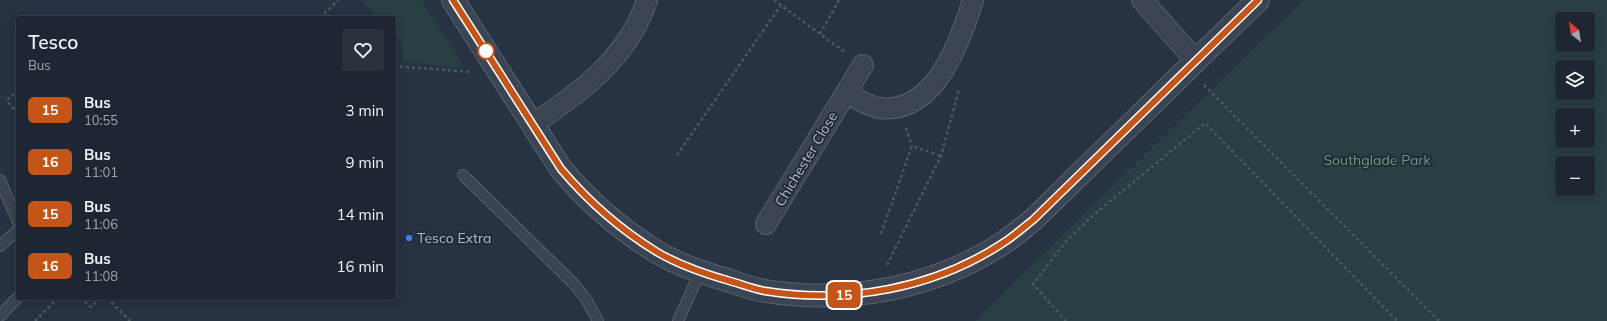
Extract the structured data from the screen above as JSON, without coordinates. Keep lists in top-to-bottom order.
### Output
{
  "streets": {
    "street": ["Chichester Close"]
  },
  "parks": ["Southglade Park"],
  "places": ["Tesco Extra"],
  "lines": ["bus line 15"],
  "north": "top left",
  "page": {
    "on_map": "15",
    "map_buttons": ["+", "−"],
    "heading": ["Tesco", "Bus"],
    "list": [
      {
        "mark": "15",
        "name": "Bus",
        "note": "10:55",
        "value": "3 min"
      },
      {
        "mark": "16",
        "name": "Bus",
        "note": "11:01",
        "value": "9 min"
      },
      {
        "mark": "15",
        "name": "Bus",
        "note": "11:06",
        "value": "14 min"
      },
      {
        "mark": "16",
        "name": "Bus",
        "note": "11:08",
        "value": "16 min"
      }
    ]
  }
}
